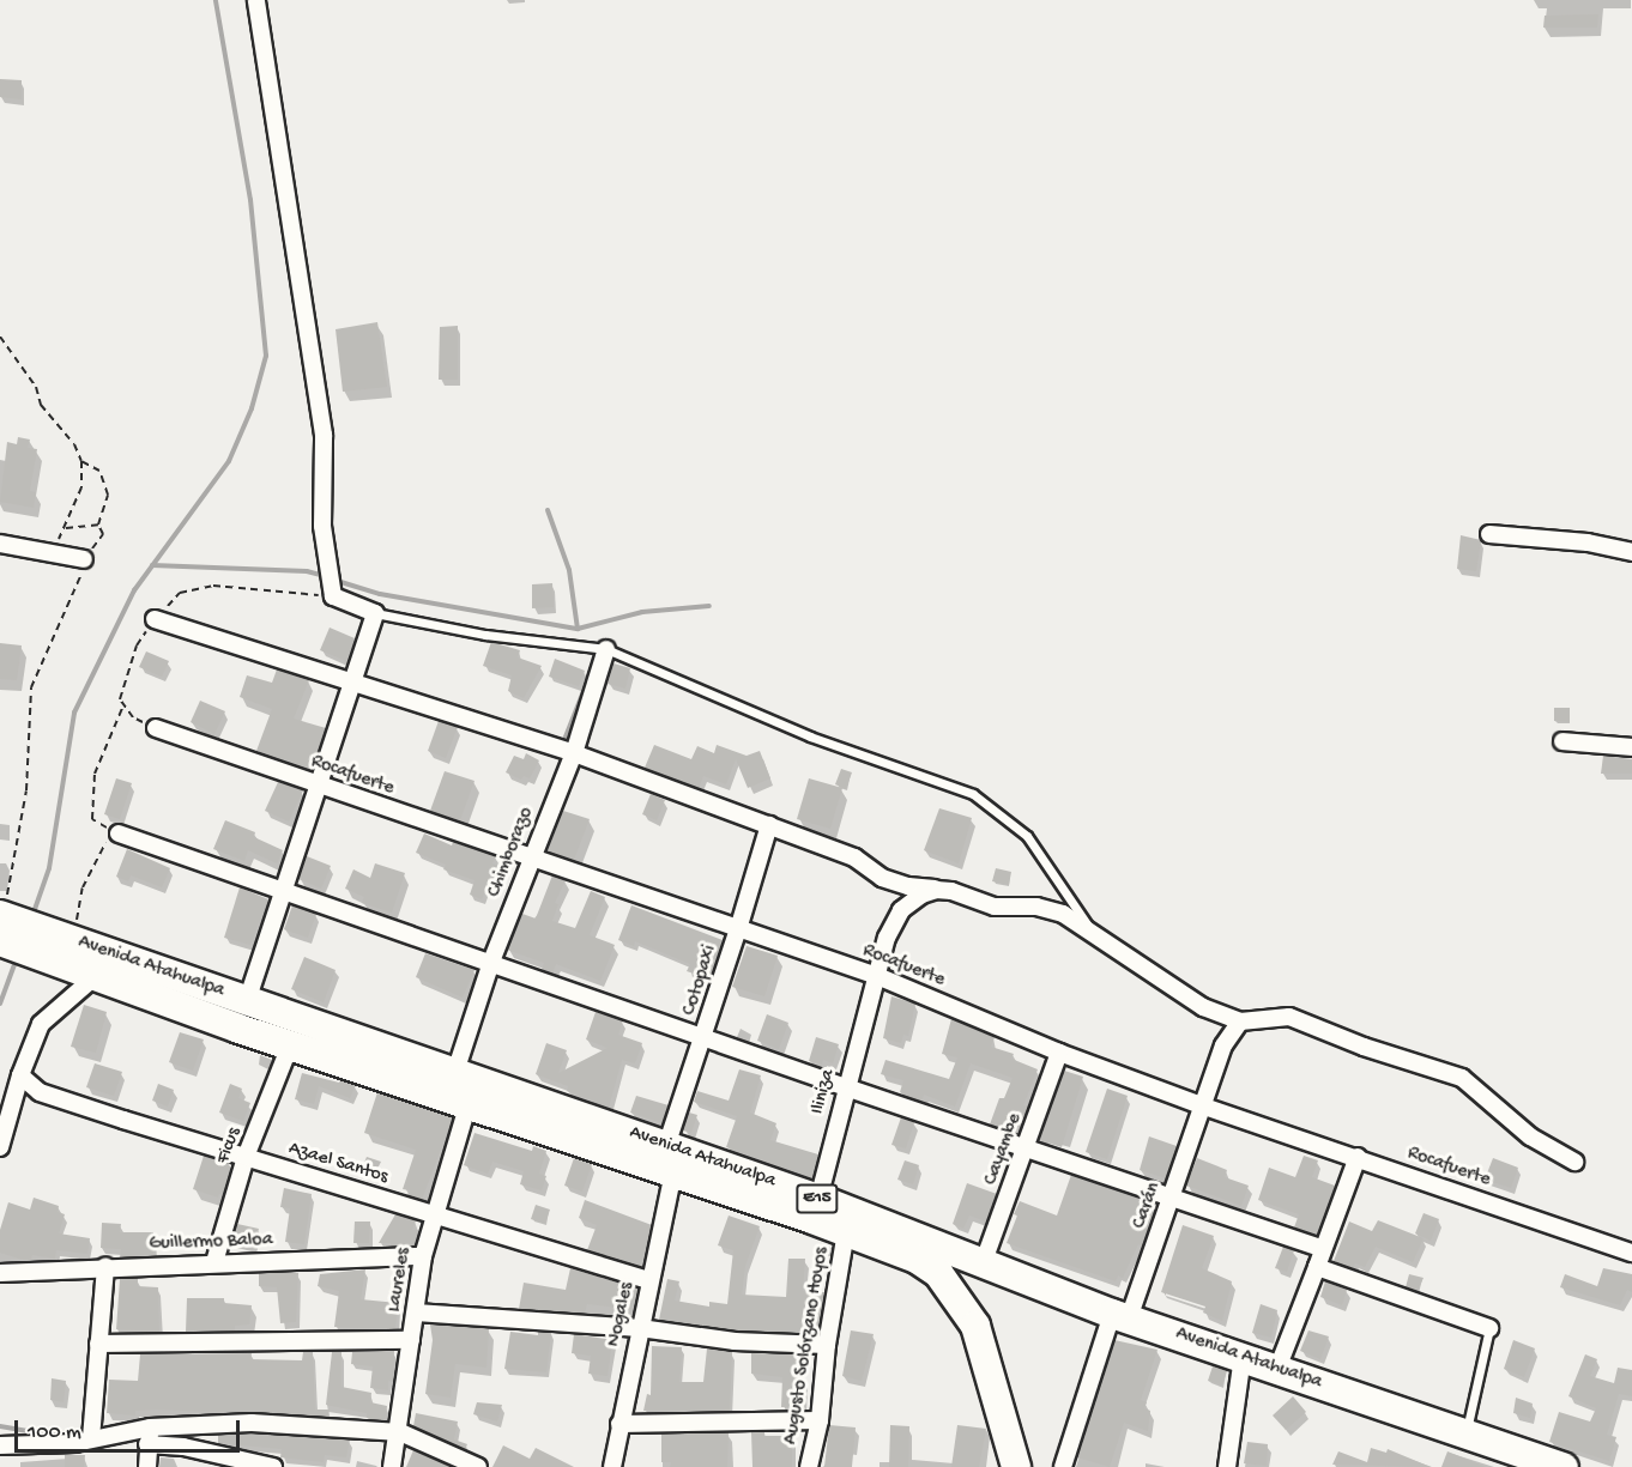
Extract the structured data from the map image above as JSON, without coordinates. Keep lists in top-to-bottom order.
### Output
{
  "streets": {
    "highway": ["Avenida Atahualpa", "E15"],
    "street": [
      "Rocafuerte",
      "Chimborazo",
      "Cotopaxi",
      "Iliniza",
      "Ficus",
      "Cayambe",
      "Azael Santos",
      "Carán",
      "Guillermo Baloa",
      "Laureles",
      "Nogales",
      "Augusto Solórzano Hoyos"
    ]
  },
  "crossings": [
    ["Rocafuerte", "Chimborazo"],
    ["Rocafuerte", "Cotopaxi"],
    ["Rocafuerte", "Iliniza"],
    ["Rocafuerte", "Cayambe"],
    ["Rocafuerte", "Carán"],
    ["Chimborazo", "Avenida Atahualpa"],
    ["Avenida Atahualpa", "Cotopaxi"],
    ["Avenida Atahualpa", "Iliniza"],
    ["Avenida Atahualpa", "Ficus"],
    ["Avenida Atahualpa", "Cayambe"],
    ["Avenida Atahualpa", "Carán"],
    ["Avenida Atahualpa", "Laureles"],
    ["Avenida Atahualpa", "Nogales"],
    ["Avenida Atahualpa", "Augusto Solórzano Hoyos"],
    ["Cotopaxi", "Nogales"],
    ["Ficus", "Azael Santos"],
    ["Ficus", "Guillermo Baloa"],
    ["Azael Santos", "Laureles"],
    ["Azael Santos", "Nogales"],
    ["Guillermo Baloa", "Laureles"]
  ],
  "scale_bar": "100 m"
}
